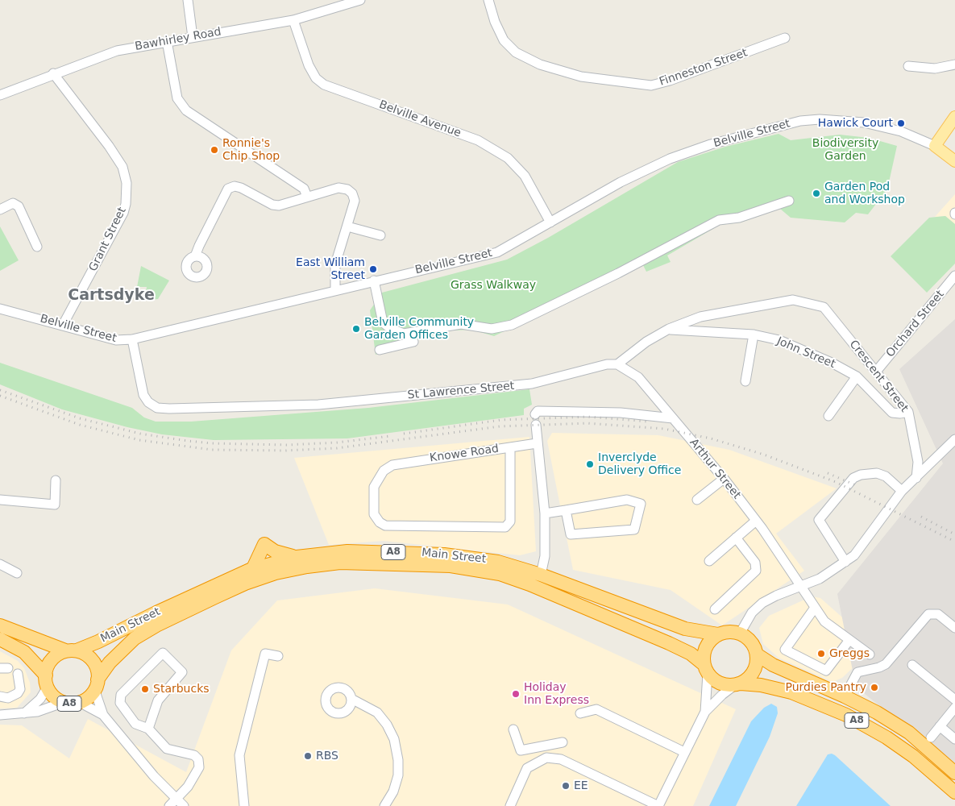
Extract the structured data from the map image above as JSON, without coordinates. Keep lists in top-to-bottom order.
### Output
{
  "streets": {
    "highway": ["A8", "Main Street"],
    "street": [
      "Bawhirley Road",
      "Finneston Street",
      "Belville Avenue",
      "Belville Street",
      "Grant Street",
      "Orchard Street",
      "John Street",
      "Crescent Street",
      "St Lawrence Street",
      "Knowe Road",
      "Arthur Street"
    ]
  },
  "crossings": [
    ["Bawhirley Road", "Belville Avenue"],
    ["Bawhirley Road", "Grant Street"],
    ["Belville Avenue", "Belville Street"],
    ["Belville Street", "Grant Street"],
    ["Belville Street", "St Lawrence Street"],
    ["Orchard Street", "Crescent Street"],
    ["John Street", "Crescent Street"],
    ["St Lawrence Street", "Arthur Street"],
    ["A8", "Main Street"]
  ],
  "districts": ["Cartsdyke"],
  "parks": ["Biodiversity Garden", "Grass Walkway"],
  "places": [
    "Hawick Court",
    "Ronnie's Chip Shop",
    "Garden Pod and Workshop",
    "East William Street",
    "Belville Community Garden Offices",
    "Inverclyde Delivery Office",
    "Greggs",
    "Purdies Pantry",
    "Starbucks",
    "Holiday Inn Express",
    "RBS",
    "EE"
  ]
}
